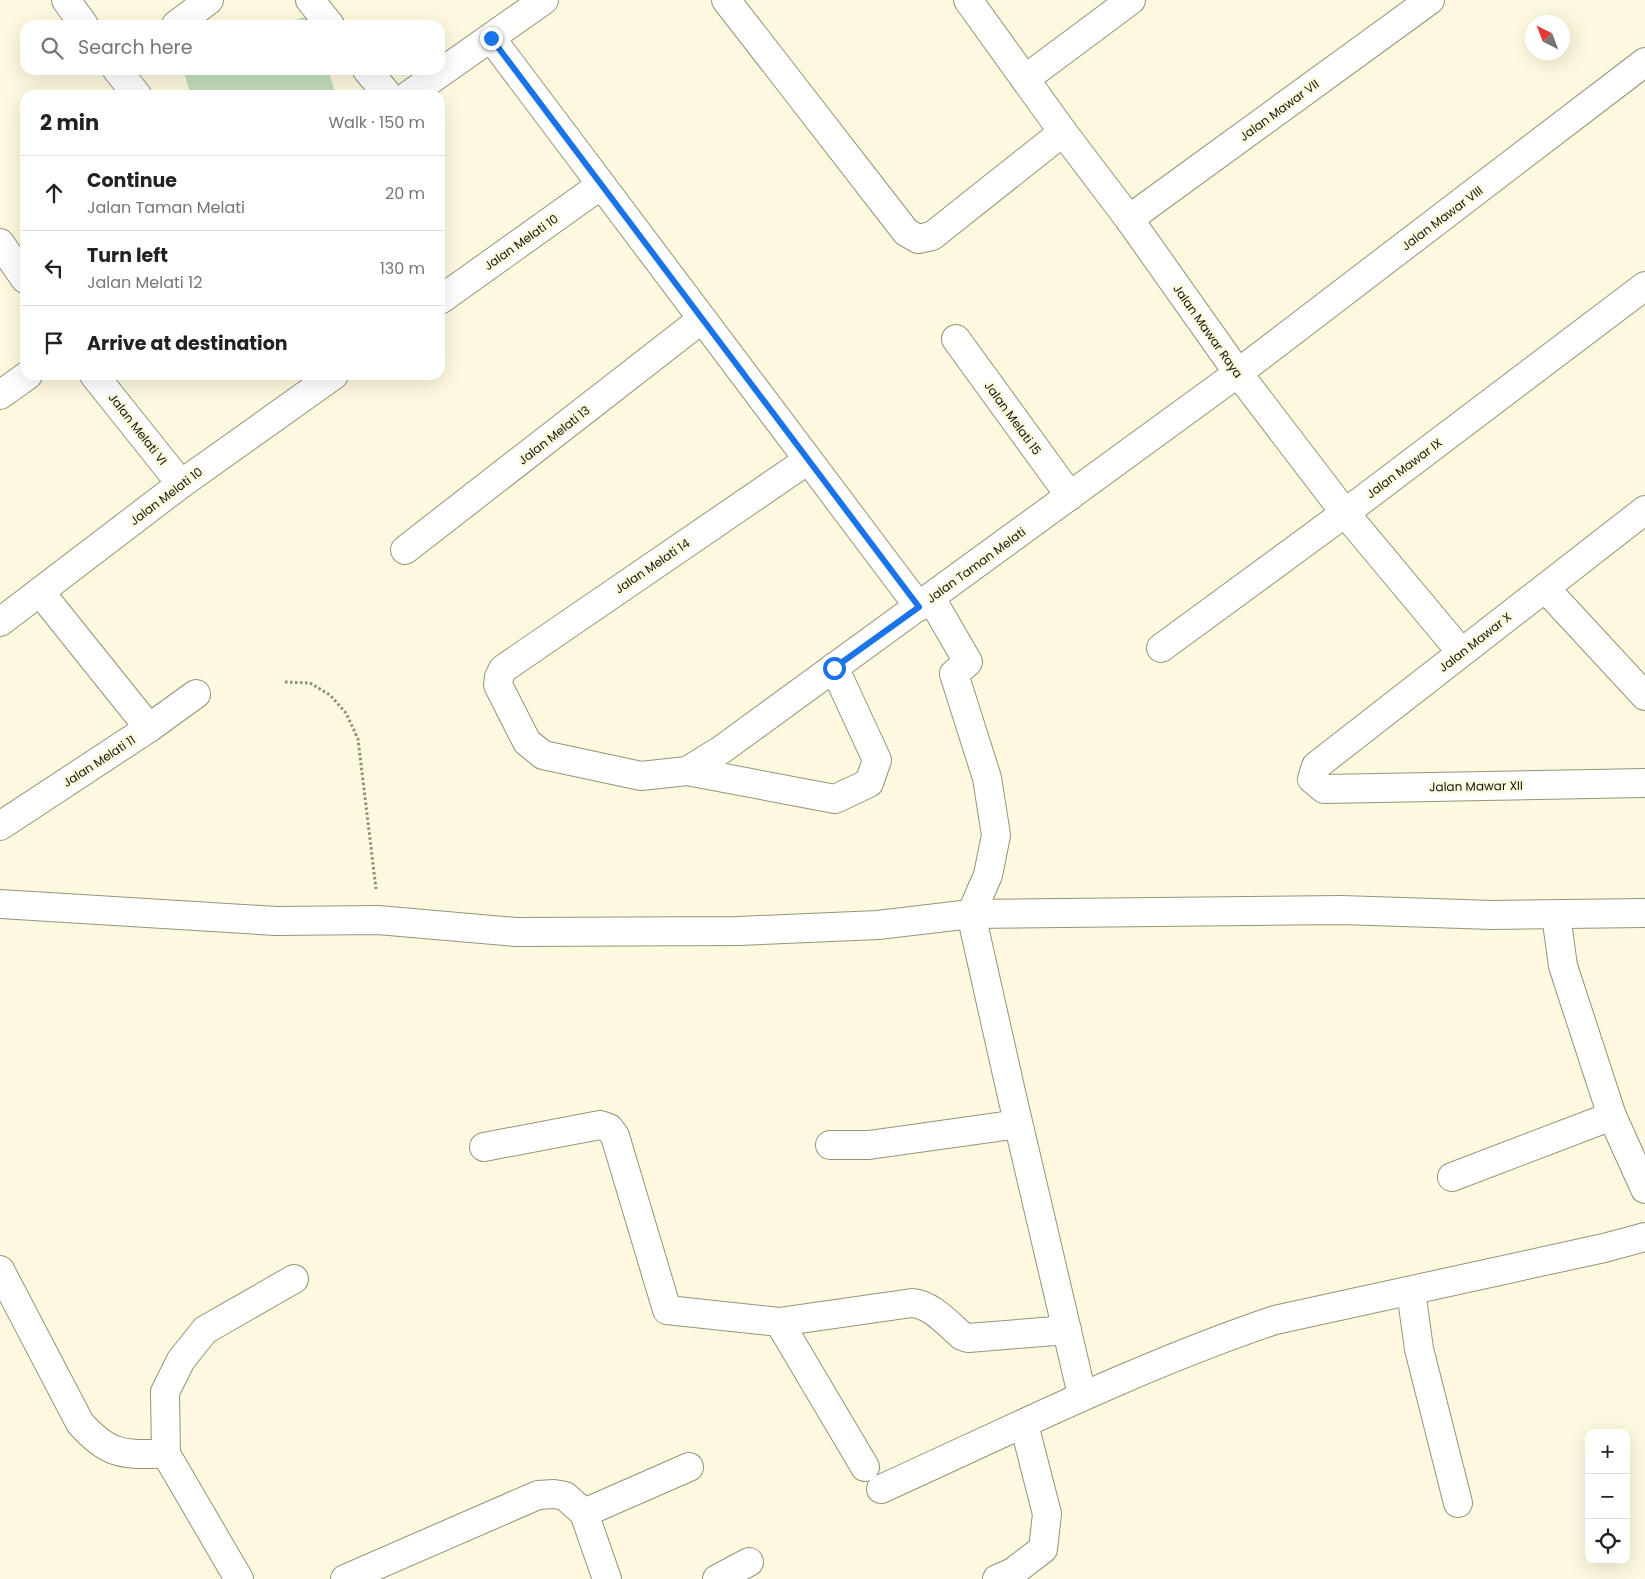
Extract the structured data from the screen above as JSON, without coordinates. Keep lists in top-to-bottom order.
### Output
{
  "streets": {
    "street": [
      "Jalan Mawar VII",
      "Jalan Mawar VIII",
      "Jalan Melati 10",
      "Jalan Mawar Raya",
      "Jalan Melati 15",
      "Jalan Melati VI",
      "Jalan Melati 13",
      "Jalan Mawar IX",
      "Jalan Taman Melati",
      "Jalan Melati 14",
      "Jalan Mawar X",
      "Jalan Melati 11",
      "Jalan Mawar XII"
    ]
  },
  "crossings": [
    ["Jalan Mawar VII", "Jalan Mawar Raya"],
    ["Jalan Mawar VIII", "Jalan Mawar Raya"],
    ["Jalan Mawar VIII", "Jalan Taman Melati"],
    ["Jalan Melati 10", "Jalan Melati VI"],
    ["Jalan Mawar Raya", "Jalan Mawar IX"],
    ["Jalan Mawar Raya", "Jalan Taman Melati"],
    ["Jalan Mawar Raya", "Jalan Mawar X"],
    ["Jalan Melati 15", "Jalan Taman Melati"],
    ["Jalan Taman Melati", "Jalan Melati 14"],
    ["Jalan Mawar X", "Jalan Mawar XII"]
  ],
  "north": "top left",
  "page": {
    "search": "Search here",
    "heading": ["2 min", "Walk · 150 m"],
    "list": [
      ["Continue", "Jalan Taman Melati", "20 m"],
      ["Turn left", "Jalan Melati 12", "130 m"],
      "Arrive at destination"
    ],
    "map_buttons": ["+", "−"]
  }
}
